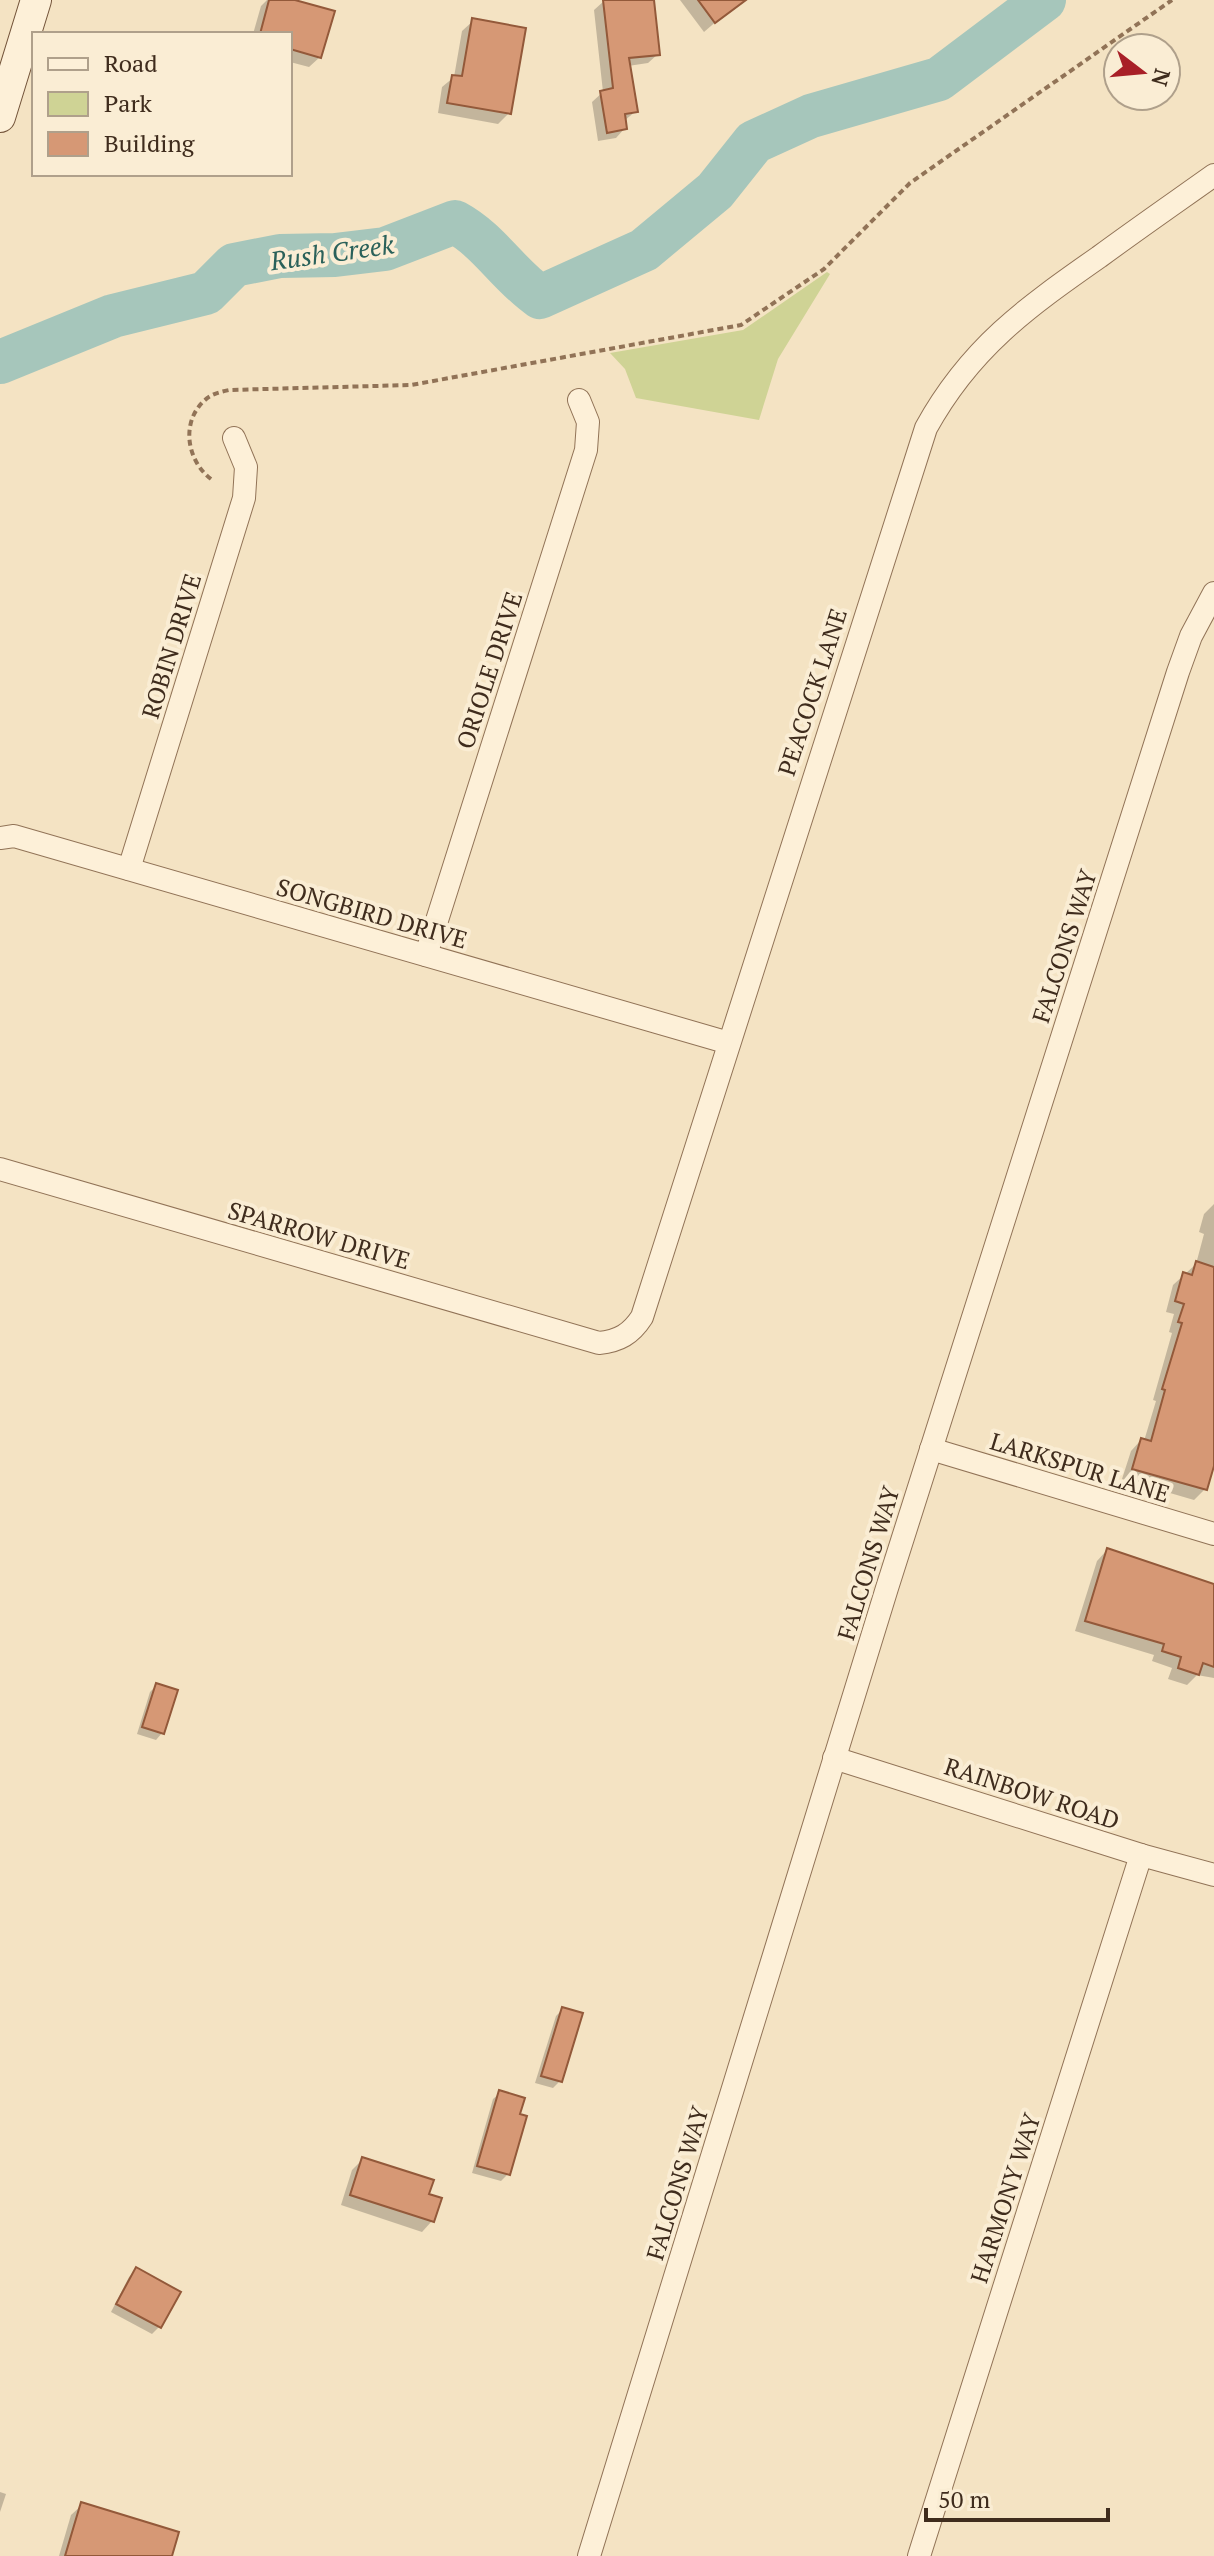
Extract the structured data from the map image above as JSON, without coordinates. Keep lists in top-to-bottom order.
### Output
{
  "streets": {
    "street": [
      "ROBIN DRIVE",
      "ORIOLE DRIVE",
      "PEACOCK LANE",
      "SONGBIRD DRIVE",
      "FALCONS WAY",
      "SPARROW DRIVE",
      "LARKSPUR LANE",
      "RAINBOW ROAD",
      "HARMONY WAY"
    ]
  },
  "crossings": [
    ["ROBIN DRIVE", "SONGBIRD DRIVE"],
    ["ORIOLE DRIVE", "SONGBIRD DRIVE"],
    ["PEACOCK LANE", "SONGBIRD DRIVE"],
    ["PEACOCK LANE", "SPARROW DRIVE"],
    ["FALCONS WAY", "LARKSPUR LANE"],
    ["FALCONS WAY", "RAINBOW ROAD"],
    ["RAINBOW ROAD", "HARMONY WAY"]
  ],
  "water": ["Rush Creek"],
  "legend": ["Road", "Park", "Building"],
  "scale_bar": "50 m",
  "north": "right"
}
